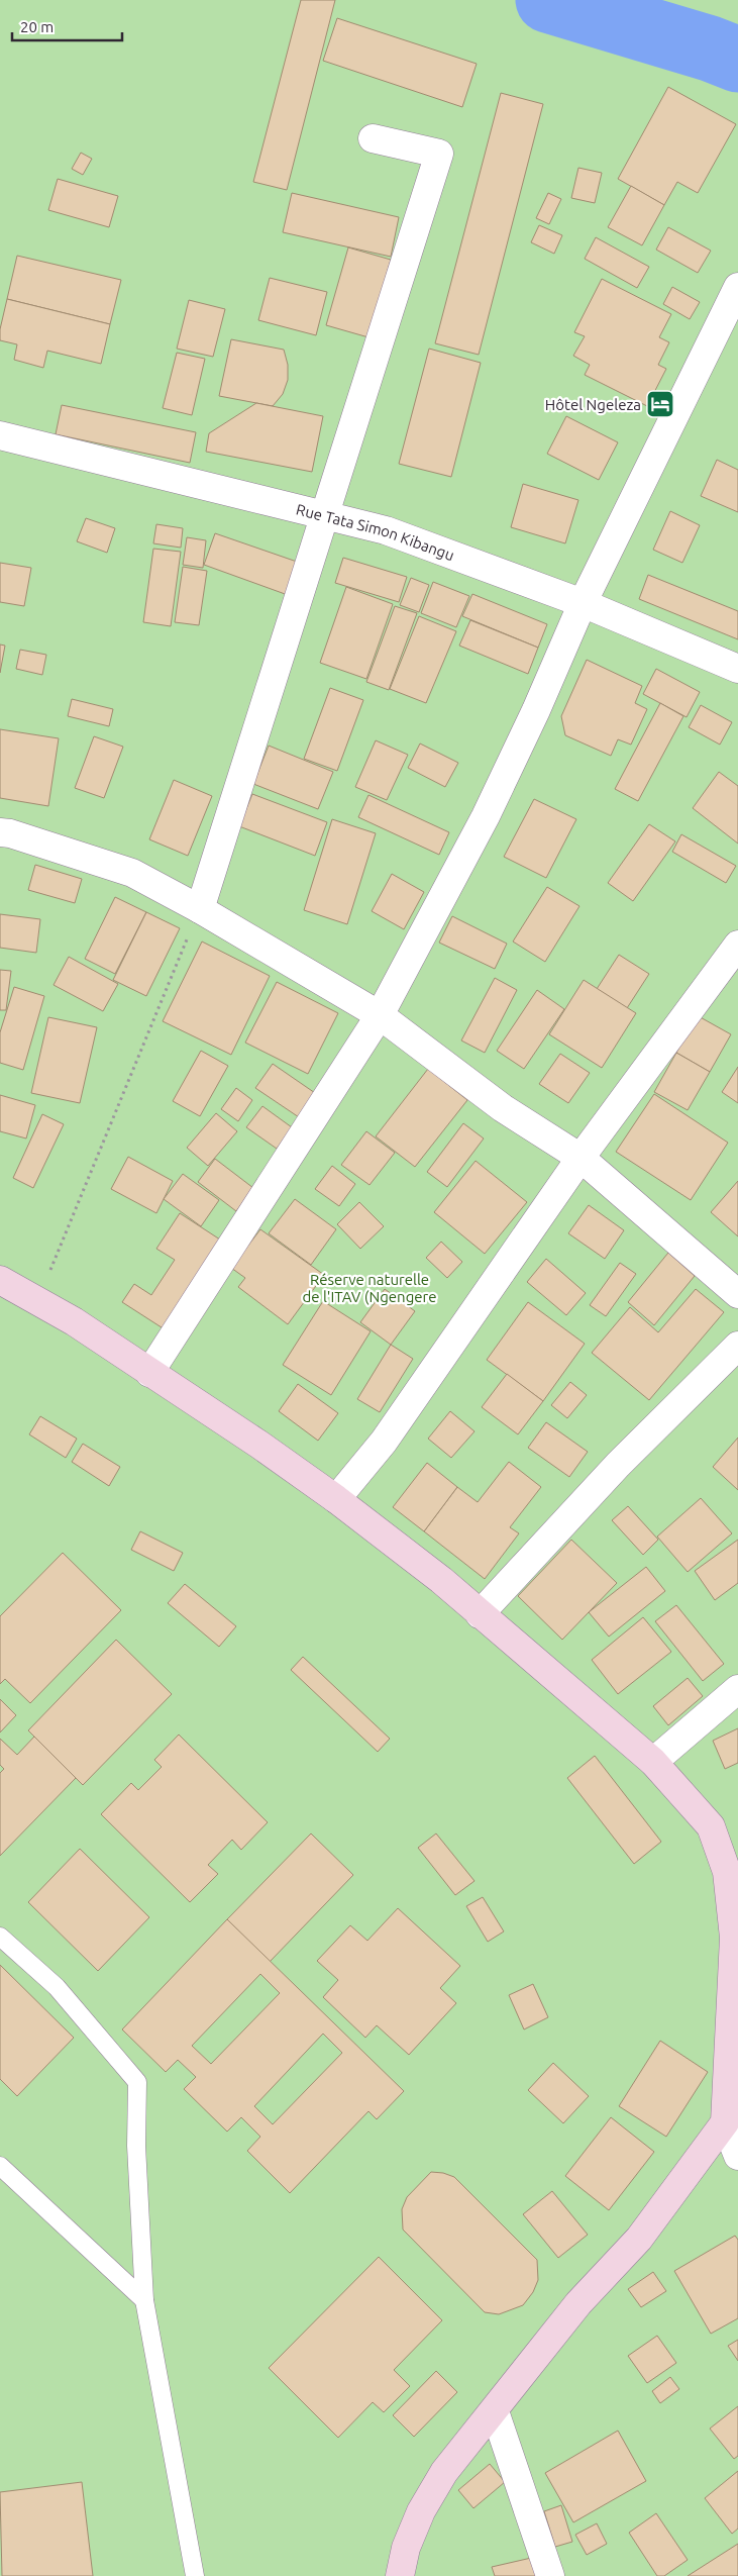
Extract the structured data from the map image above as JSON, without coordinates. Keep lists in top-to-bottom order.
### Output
{
  "streets": {
    "street": ["Rue Tata Simon Kibangu"]
  },
  "parks": ["Réserve naturelle de l'ITAV (Ngengere"],
  "places": {
    "hotel": ["Hôtel Ngeleza"]
  },
  "scale_bar": "20 m"
}
